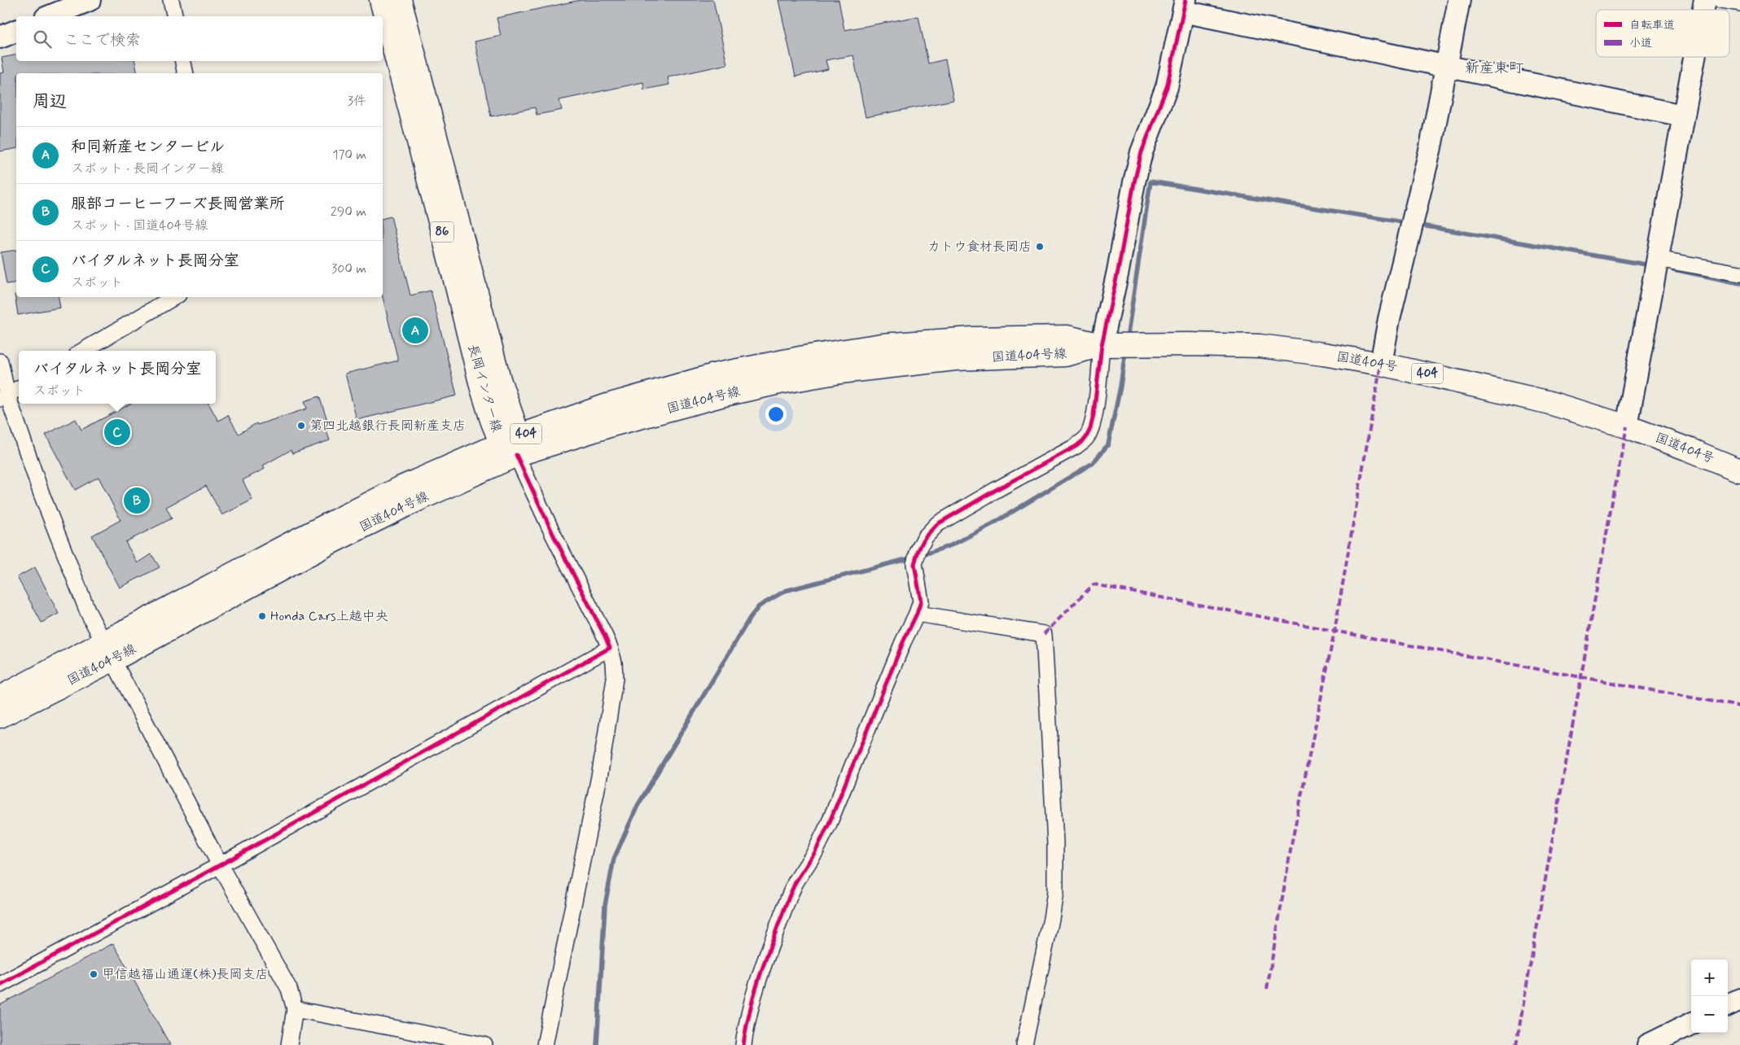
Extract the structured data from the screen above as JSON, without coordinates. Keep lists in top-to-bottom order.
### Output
{
  "streets": {
    "main road": [
      "86",
      "国道404号線",
      "国道404号",
      "404",
      "長岡インター線"
    ]
  },
  "crossings": [
    ["国道404号線", "国道404号"],
    ["国道404号線", "長岡インター線"]
  ],
  "districts": ["新産東町"],
  "places": [
    "カトウ食材長岡店",
    "第四北越銀行長岡新産支店",
    "Honda Cars上越中央",
    "甲信越福山通運(株)長岡支店"
  ],
  "legend": ["自転車道", "小道"],
  "page": {
    "search": "ここで検索",
    "heading": ["周辺", "3件"],
    "list": [
      {
        "mark": "A",
        "name": "和同新産センタービル",
        "note": "スポット · 長岡インター線",
        "value": "170 m"
      },
      {
        "mark": "B",
        "name": "服部コーヒーフーズ長岡営業所",
        "note": "スポット · 国道404号線",
        "value": "290 m"
      },
      {
        "mark": "C",
        "name": "バイタルネット長岡分室",
        "note": "スポット",
        "value": "300 m"
      }
    ],
    "pins": ["A", "C", "B"],
    "popup": ["バイタルネット長岡分室", "スポット"],
    "map_buttons": ["+", "−"]
  }
}
